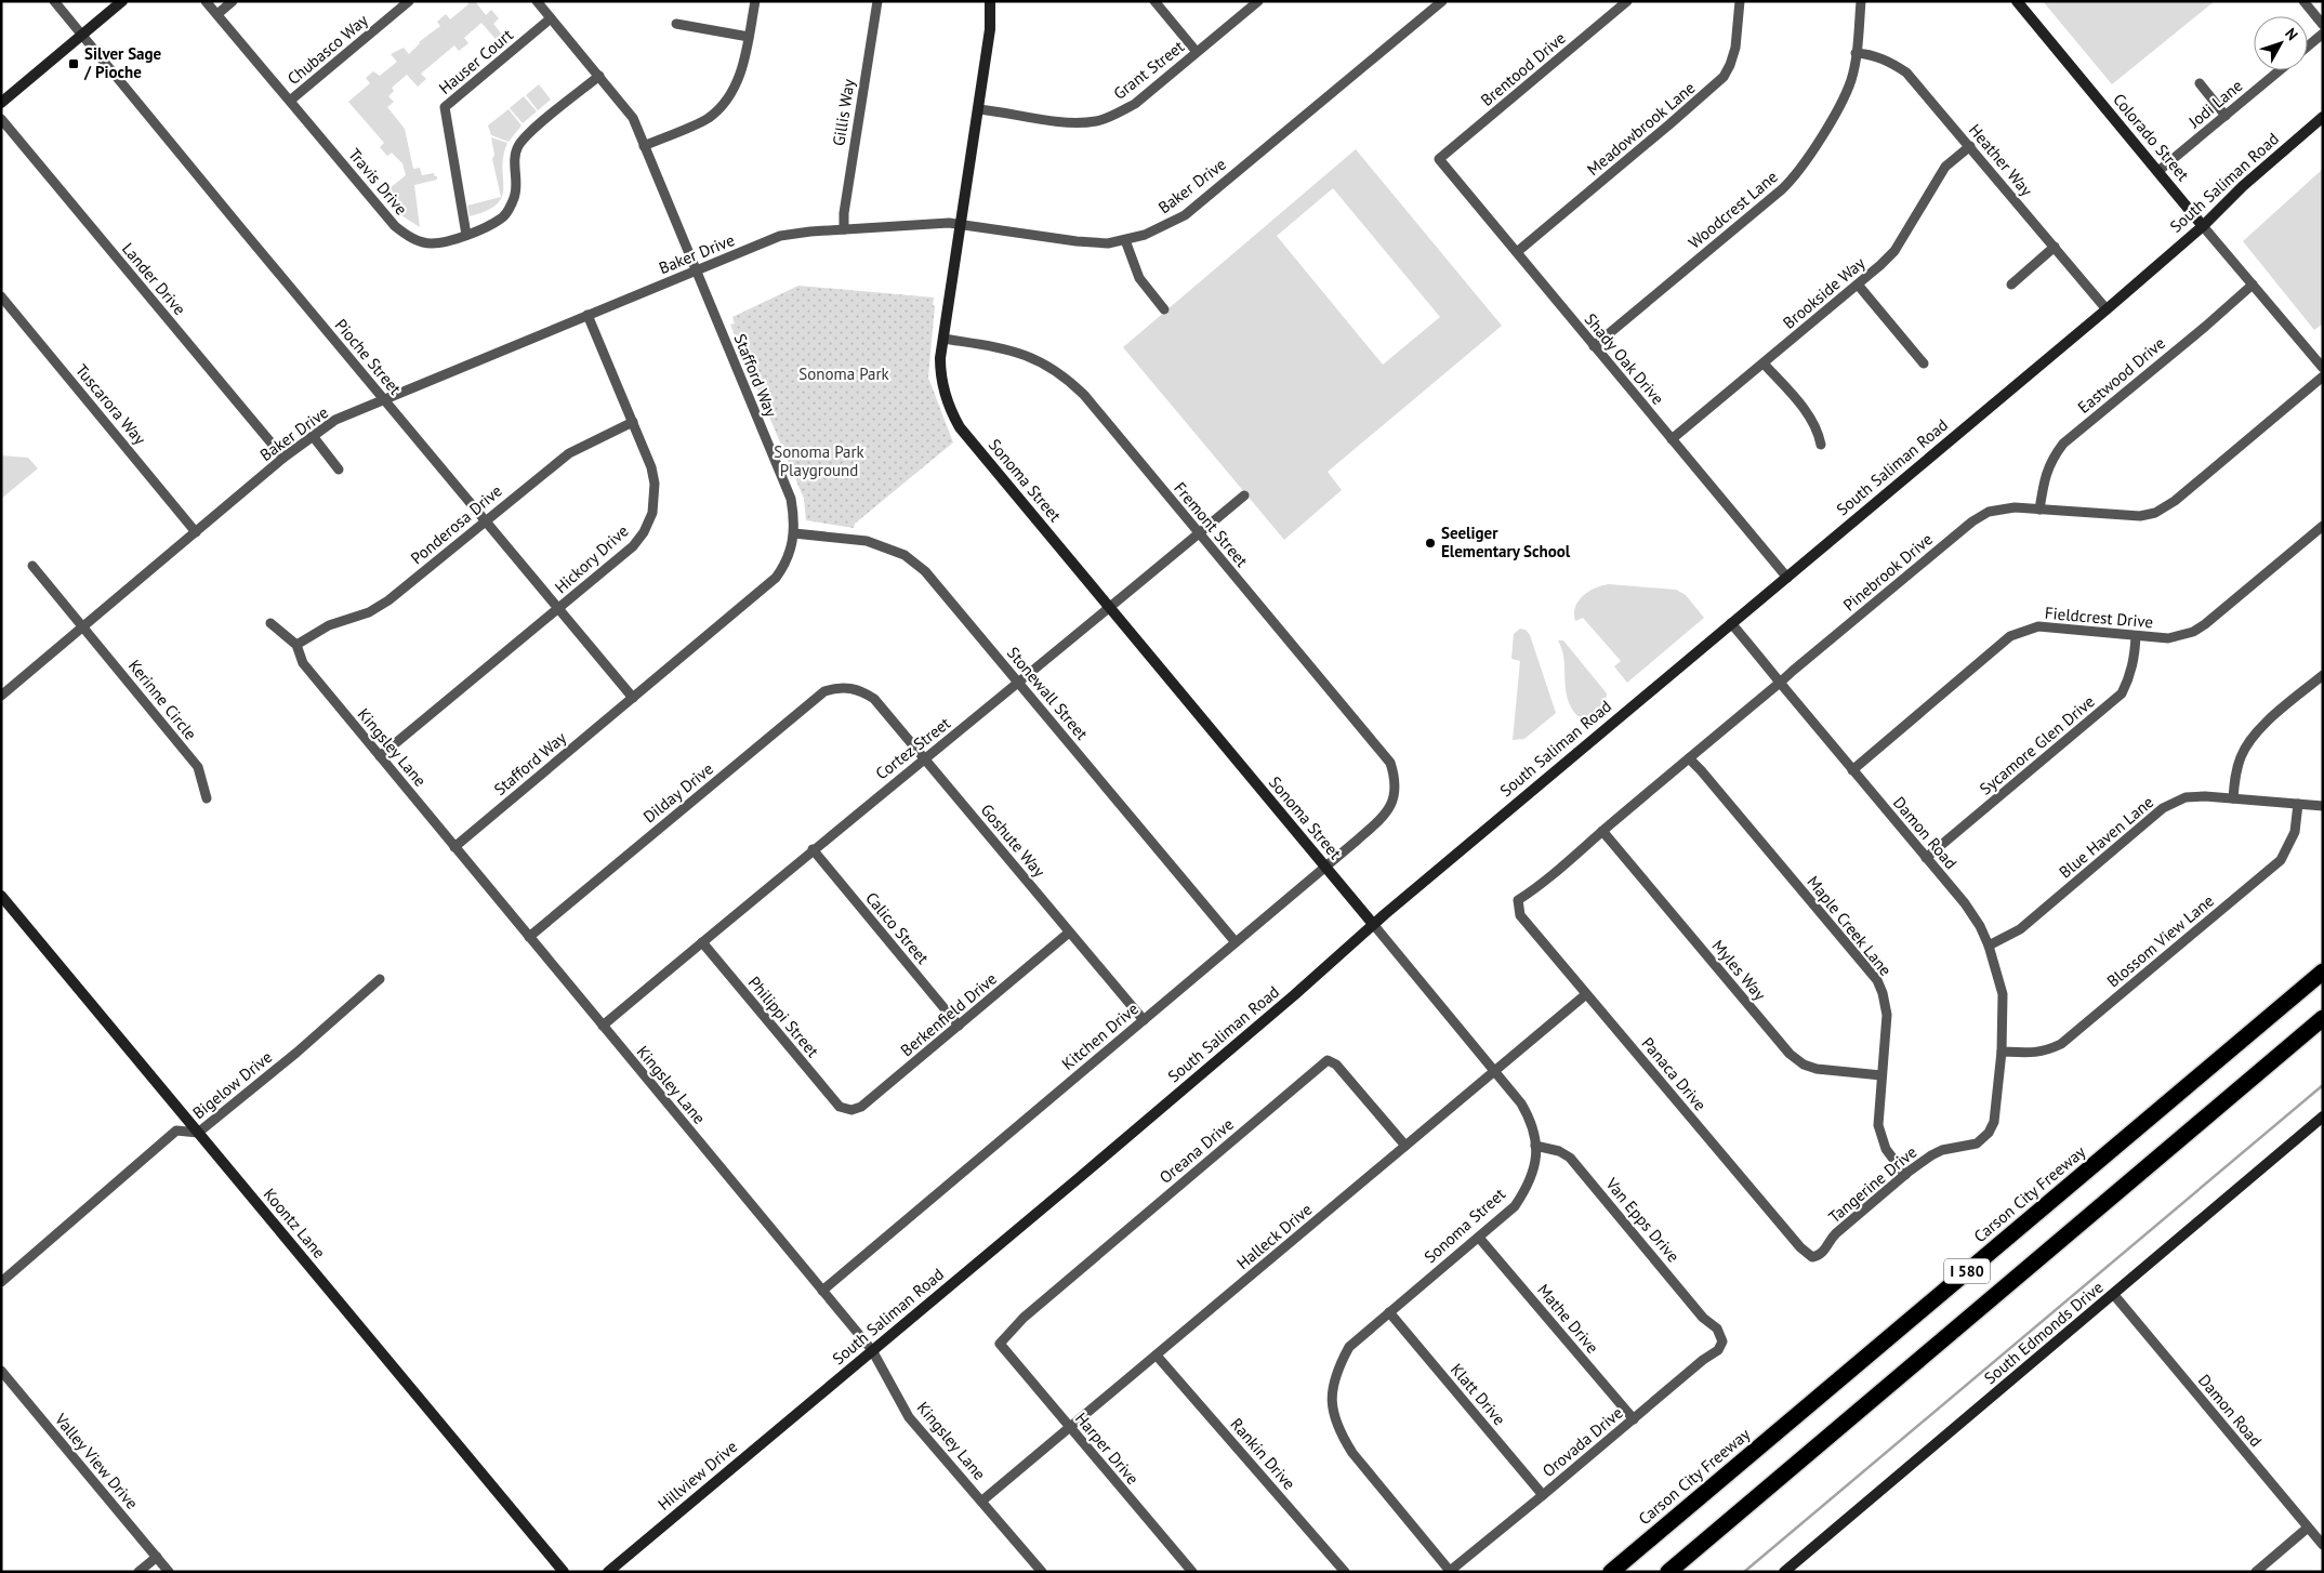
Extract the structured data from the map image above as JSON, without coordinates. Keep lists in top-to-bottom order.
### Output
{
  "streets": {
    "highway": ["Carson City Freeway", "I 580"],
    "street": [
      "Chubasco Way",
      "Hauser Court",
      "Brentood Drive",
      "Grant Street",
      "Jodi Lane",
      "Gillis Way",
      "Meadowbrook Lane",
      "Colorado Street",
      "Heather Way",
      "Travis Drive",
      "South Saliman Road",
      "Baker Drive",
      "Woodcrest Lane",
      "Lander Drive",
      "Brookside Way",
      "Pioche Street",
      "Shady Oak Drive",
      "Stafford Way",
      "Eastwood Drive",
      "Tuscarora Way",
      "Sonoma Street",
      "Ponderosa Drive",
      "Fremont Street",
      "Hickory Drive",
      "Pinebrook Drive",
      "Fieldcrest Drive",
      "Stonewall Street",
      "Kerinne Circle",
      "Sycamore Glen Drive",
      "Kingsley Lane",
      "Cortez Street",
      "Dilday Drive",
      "Damon Road",
      "Blue Haven Lane",
      "Goshute Way",
      "Maple Creek Lane",
      "Calico Street",
      "Blossom View Lane",
      "Myles Way",
      "Berkenfield Drive",
      "Philippi Street",
      "Kitchen Drive",
      "Panaca Drive",
      "Bigelow Drive",
      "Oreana Drive",
      "Tangerine Drive",
      "Van Epps Drive",
      "Koontz Lane",
      "Halleck Drive",
      "Mathe Drive",
      "South Edmonds Drive",
      "Klatt Drive",
      "Orovada Drive",
      "Harper Drive",
      "Rankin Drive",
      "Valley View Drive",
      "Hillview Drive"
    ]
  },
  "crossings": [
    ["Chubasco Way", "Travis Drive"],
    ["Hauser Court", "Travis Drive"],
    ["Hauser Court", "Stafford Way"],
    ["Brentood Drive", "Shady Oak Drive"],
    ["Grant Street", "Sonoma Street"],
    ["Jodi Lane", "Colorado Street"],
    ["Gillis Way", "Baker Drive"],
    ["Meadowbrook Lane", "Shady Oak Drive"],
    ["Colorado Street", "South Saliman Road"],
    ["Colorado Street", "Eastwood Drive"],
    ["Heather Way", "South Saliman Road"],
    ["Heather Way", "Woodcrest Lane"],
    ["Heather Way", "Brookside Way"],
    ["Travis Drive", "Stafford Way"],
    ["South Saliman Road", "Shady Oak Drive"],
    ["South Saliman Road", "Sonoma Street"],
    ["South Saliman Road", "Kingsley Lane"],
    ["South Saliman Road", "Damon Road"],
    ["South Saliman Road", "Hillview Drive"],
    ["Baker Drive", "Lander Drive"],
    ["Baker Drive", "Pioche Street"],
    ["Baker Drive", "Stafford Way"],
    ["Baker Drive", "Tuscarora Way"],
    ["Baker Drive", "Sonoma Street"],
    ["Baker Drive", "Hickory Drive"],
    ["Baker Drive", "Kerinne Circle"],
    ["Woodcrest Lane", "Shady Oak Drive"],
    ["Brookside Way", "Shady Oak Drive"],
    ["Pioche Street", "Stafford Way"],
    ["Pioche Street", "Ponderosa Drive"],
    ["Pioche Street", "Hickory Drive"],
    ["Stafford Way", "Stonewall Street"],
    ["Stafford Way", "Kingsley Lane"],
    ["Eastwood Drive", "Pinebrook Drive"],
    ["Sonoma Street", "Fremont Street"],
    ["Sonoma Street", "Cortez Street"],
    ["Sonoma Street", "Kitchen Drive"],
    ["Sonoma Street", "Van Epps Drive"],
    ["Sonoma Street", "Halleck Drive"],
    ["Sonoma Street", "Mathe Drive"],
    ["Sonoma Street", "Klatt Drive"],
    ["Sonoma Street", "Orovada Drive"],
    ["Ponderosa Drive", "Hickory Drive"],
    ["Ponderosa Drive", "Kingsley Lane"],
    ["Fremont Street", "Cortez Street"],
    ["Fremont Street", "Kitchen Drive"],
    ["Hickory Drive", "Kingsley Lane"],
    ["Pinebrook Drive", "Damon Road"],
    ["Pinebrook Drive", "Maple Creek Lane"],
    ["Pinebrook Drive", "Myles Way"],
    ["Pinebrook Drive", "Panaca Drive"],
    ["Fieldcrest Drive", "Sycamore Glen Drive"],
    ["Fieldcrest Drive", "Damon Road"],
    ["Stonewall Street", "Cortez Street"],
    ["Stonewall Street", "Kitchen Drive"],
    ["Sycamore Glen Drive", "Damon Road"],
    ["Kingsley Lane", "Cortez Street"],
    ["Kingsley Lane", "Dilday Drive"],
    ["Kingsley Lane", "Kitchen Drive"],
    ["Kingsley Lane", "Halleck Drive"],
    ["Cortez Street", "Goshute Way"],
    ["Cortez Street", "Calico Street"],
    ["Cortez Street", "Philippi Street"],
    ["Dilday Drive", "Goshute Way"],
    ["Damon Road", "Blue Haven Lane"],
    ["Damon Road", "Blossom View Lane"],
    ["Damon Road", "Tangerine Drive"],
    ["Damon Road", "South Edmonds Drive"],
    ["Blue Haven Lane", "Blossom View Lane"],
    ["Goshute Way", "Berkenfield Drive"],
    ["Goshute Way", "Kitchen Drive"],
    ["Maple Creek Lane", "Myles Way"],
    ["Maple Creek Lane", "Tangerine Drive"],
    ["Calico Street", "Berkenfield Drive"],
    ["Berkenfield Drive", "Philippi Street"],
    ["Panaca Drive", "Tangerine Drive"],
    ["Panaca Drive", "Halleck Drive"],
    ["Bigelow Drive", "Koontz Lane"],
    ["Oreana Drive", "Halleck Drive"],
    ["Oreana Drive", "Harper Drive"],
    ["Van Epps Drive", "Orovada Drive"],
    ["Halleck Drive", "Harper Drive"],
    ["Halleck Drive", "Rankin Drive"],
    ["Mathe Drive", "Orovada Drive"],
    ["Klatt Drive", "Orovada Drive"]
  ],
  "parks": ["Sonoma Park", "Sonoma Park Playground"],
  "places": {
    "transit": ["Silver Sage / Pioche"],
    "other": ["Seeliger Elementary School"]
  },
  "north": "top right"
}
